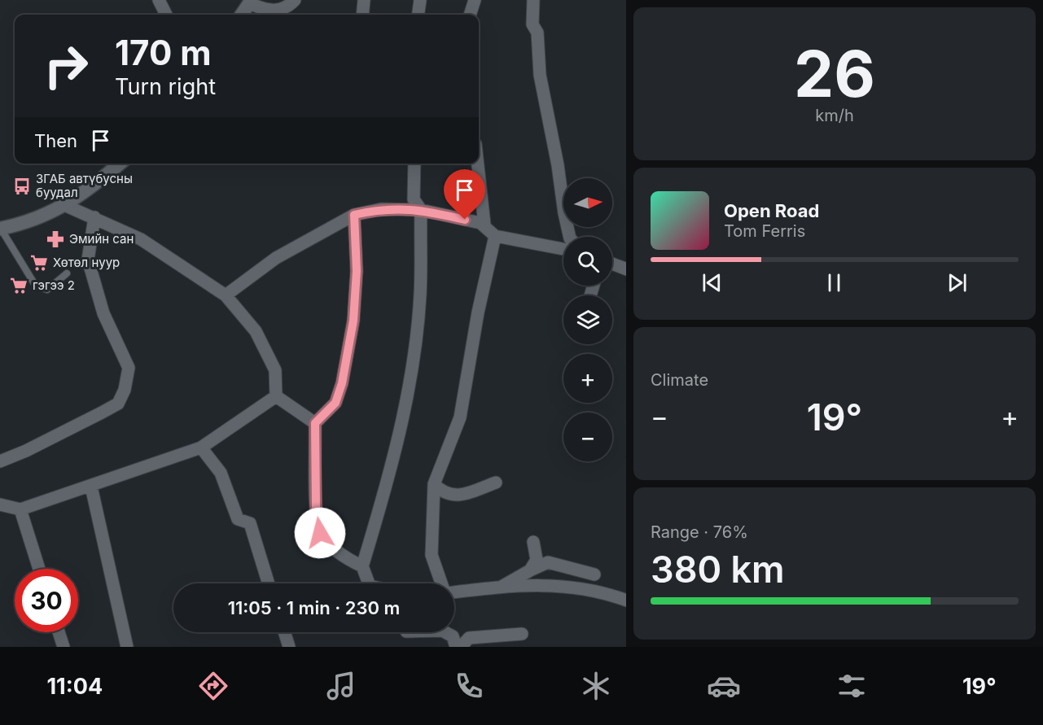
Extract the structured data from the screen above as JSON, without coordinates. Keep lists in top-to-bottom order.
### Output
{
  "places": {
    "bus stop": ["ЗГАБ автүбусны буудал"],
    "pharmacy": ["Эмийн сан"],
    "supermarket": ["Хөтөл нуур", "гэгээ 2"]
  },
  "north": "right",
  "page": {
    "tile": [
      ["26", "km/h"],
      "Climate",
      ["Range · 76%", "380 km"]
    ],
    "turn": ["170 m", "Turn right"],
    "then": "Then",
    "map_buttons": ["+", "−"],
    "song": ["Open Road", "Tom Ferris"],
    "heat": ["−", "19°", "+"],
    "limit": "30",
    "trip": "11:05 · 1 min · 230 m",
    "tabs": ["11:04", "19°"]
  }
}
